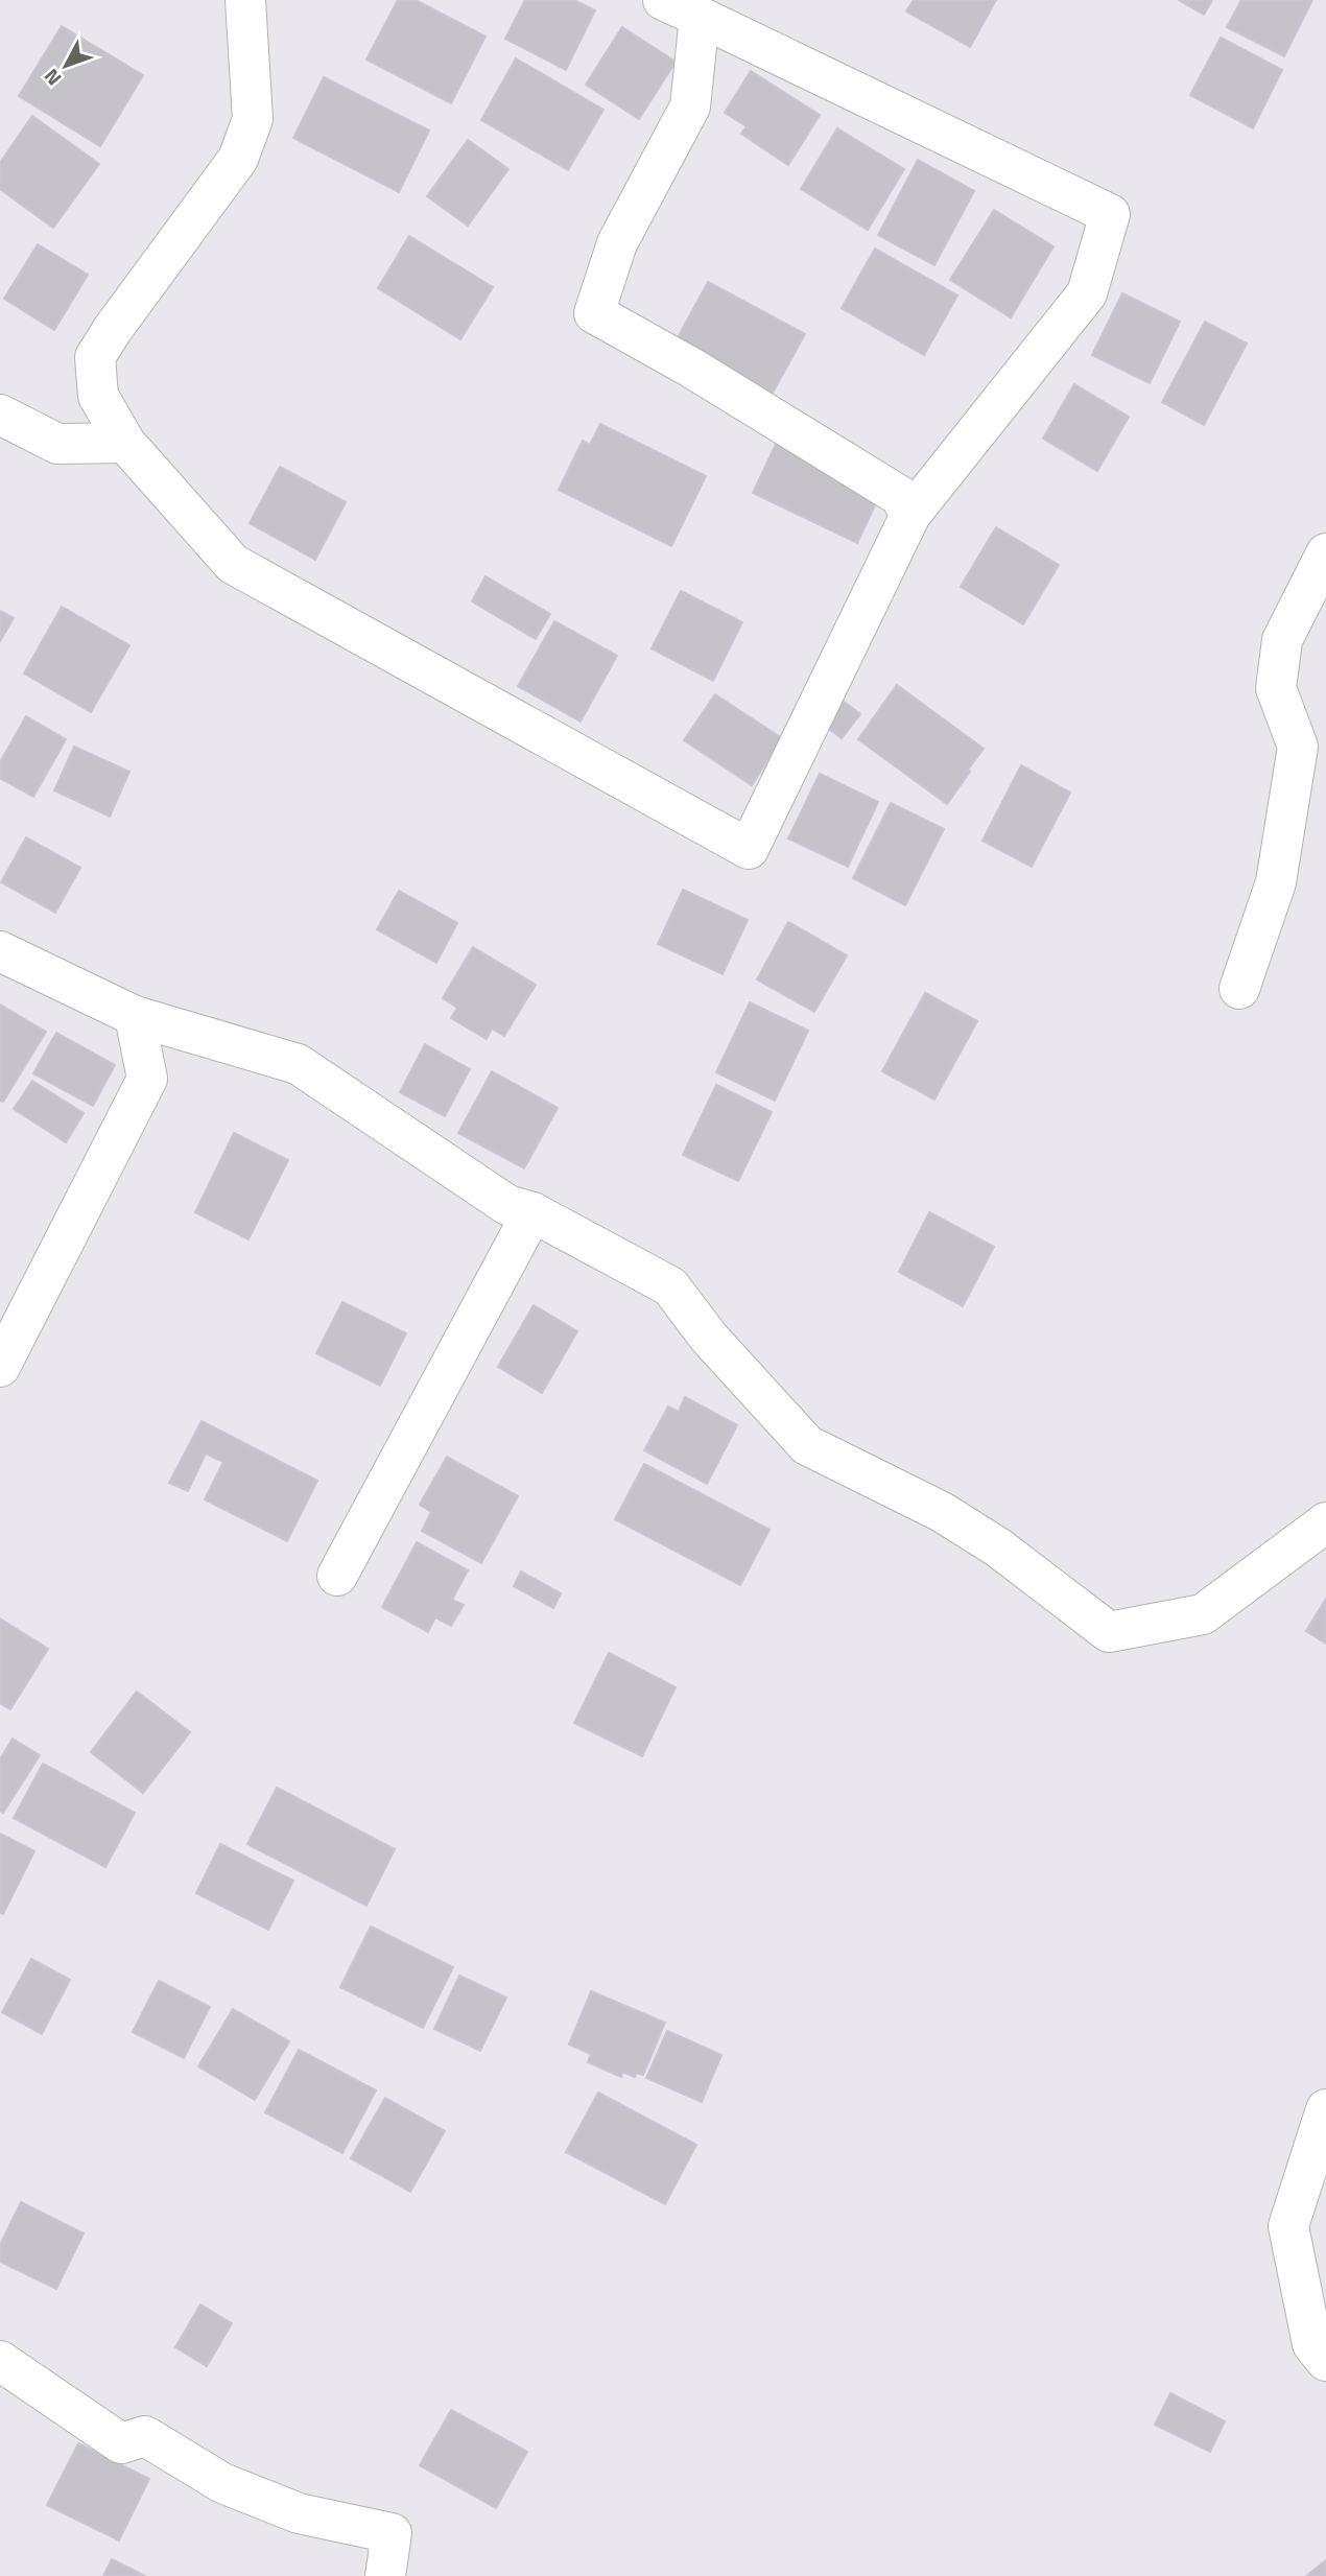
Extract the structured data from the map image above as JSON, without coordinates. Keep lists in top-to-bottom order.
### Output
{
  "north": "bottom left"
}
